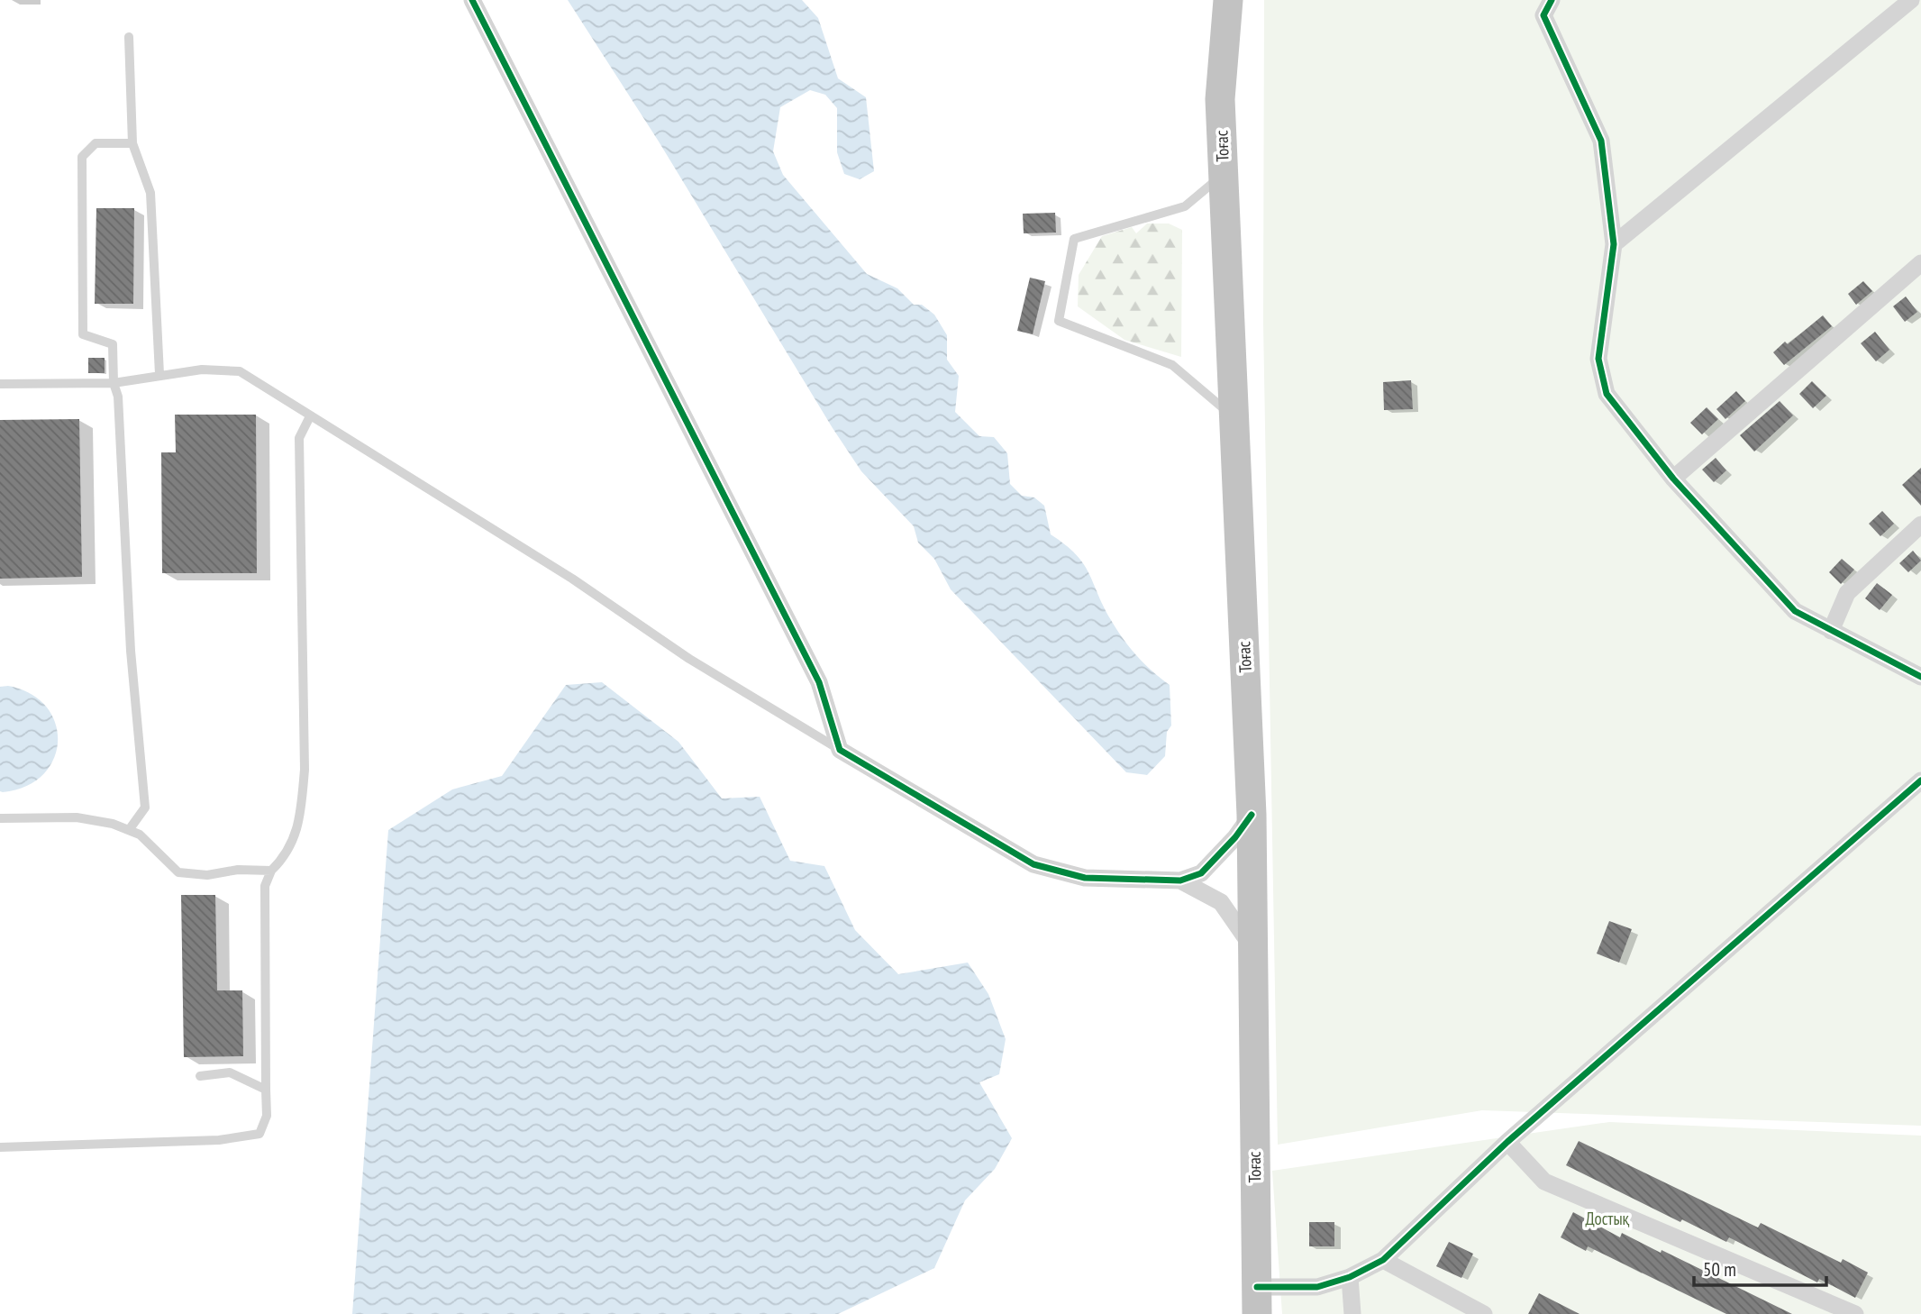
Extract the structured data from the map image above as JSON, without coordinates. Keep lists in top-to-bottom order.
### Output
{
  "streets": {
    "highway": ["Тоғас"]
  },
  "parks": ["Достық"],
  "scale_bar": "50 m"
}
